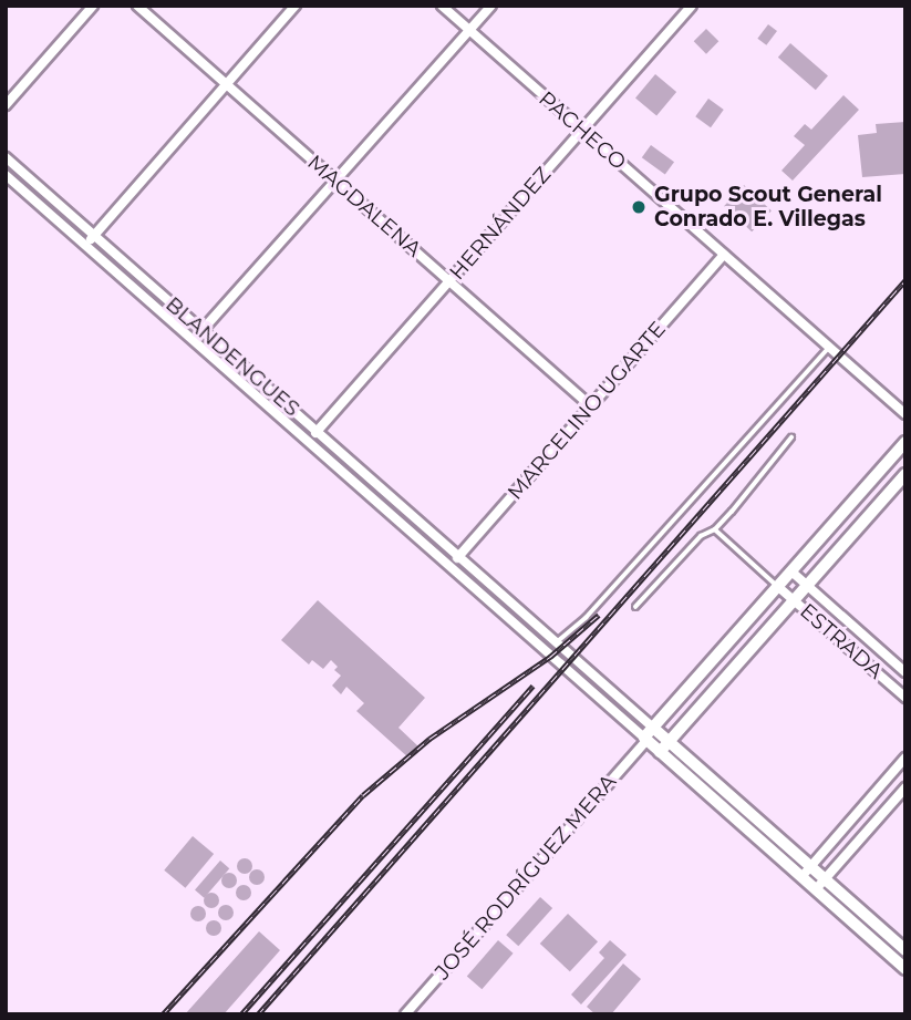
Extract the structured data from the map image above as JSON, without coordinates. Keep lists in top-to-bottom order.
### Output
{
  "streets": {
    "street": [
      "PACHECO",
      "MAGDALENA",
      "HERNÁNDEZ",
      "BLANDENGUES",
      "MARCELINO UGARTE",
      "ESTRADA",
      "JOSÉ RODRÍGUEZ MERA"
    ]
  },
  "crossings": [
    ["PACHECO", "HERNÁNDEZ"],
    ["PACHECO", "MARCELINO UGARTE"],
    ["MAGDALENA", "HERNÁNDEZ"],
    ["MAGDALENA", "MARCELINO UGARTE"],
    ["HERNÁNDEZ", "BLANDENGUES"],
    ["BLANDENGUES", "MARCELINO UGARTE"],
    ["BLANDENGUES", "JOSÉ RODRÍGUEZ MERA"]
  ],
  "places": ["Grupo Scout General Conrado E. Villegas"]
}
